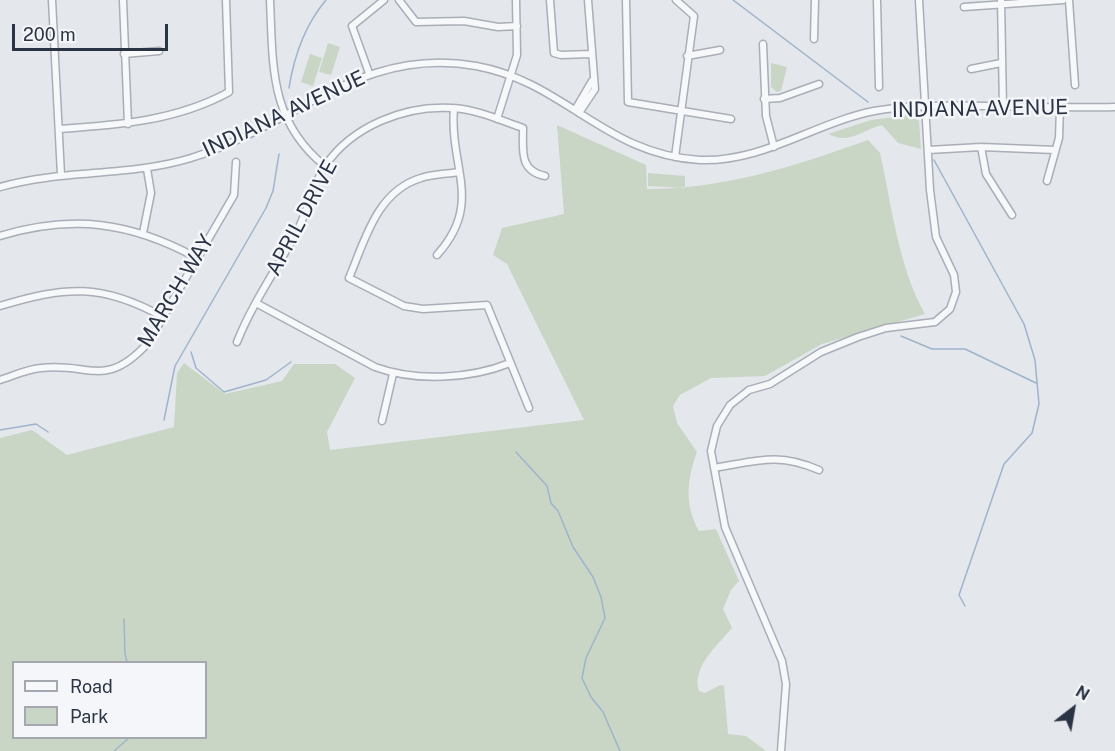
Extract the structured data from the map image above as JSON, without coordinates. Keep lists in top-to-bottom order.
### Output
{
  "streets": {
    "street": ["INDIANA AVENUE", "APRIL DRIVE", "MARCH WAY"]
  },
  "legend": ["Road", "Park"],
  "scale_bar": "200 m",
  "north": "top right"
}
